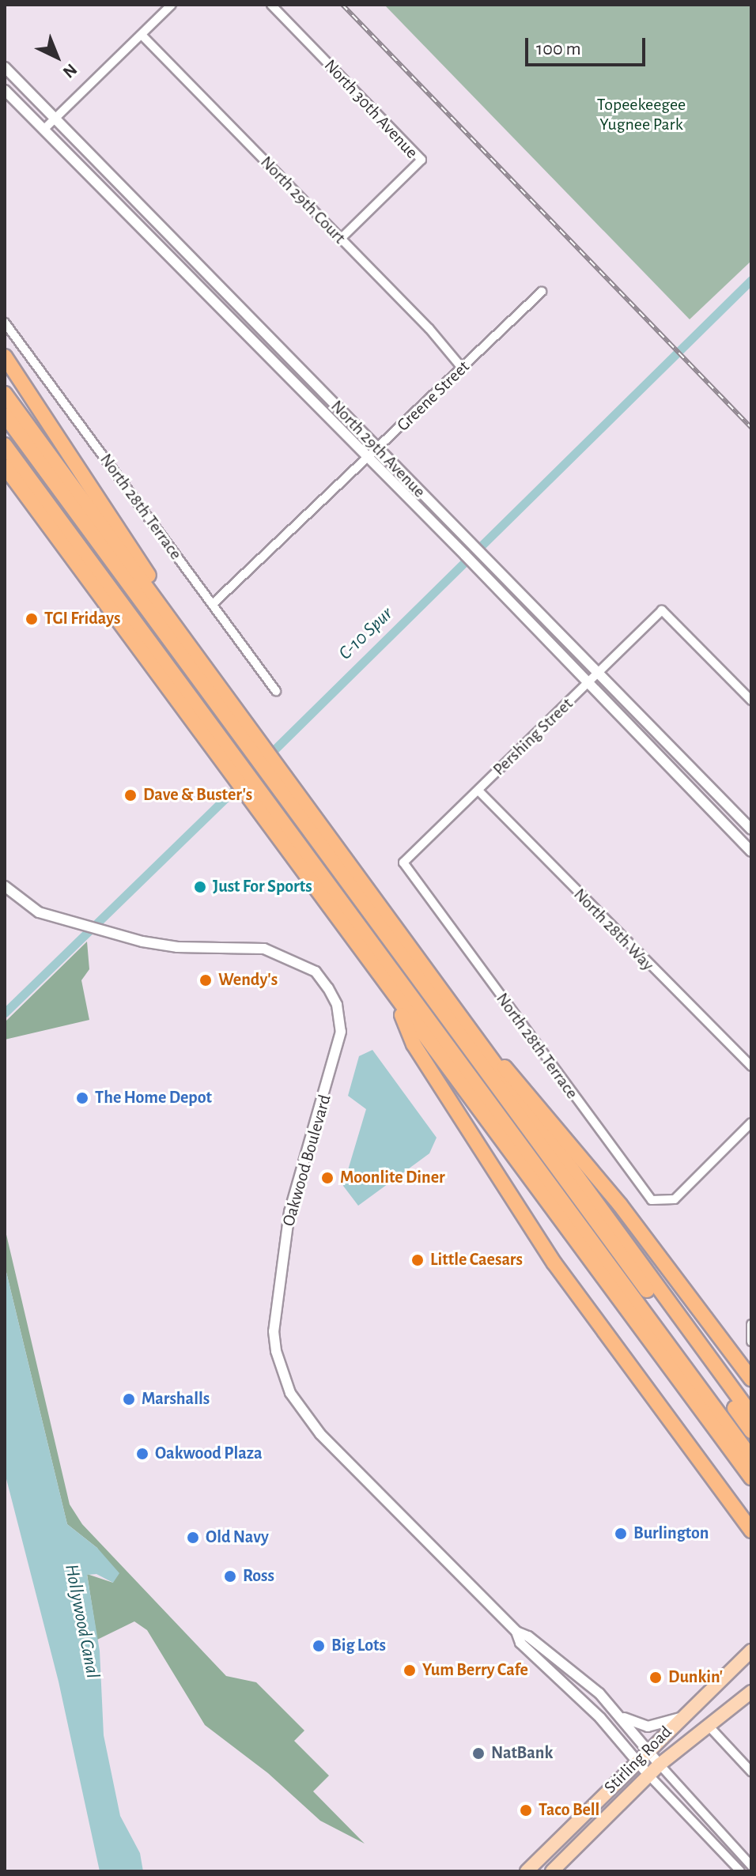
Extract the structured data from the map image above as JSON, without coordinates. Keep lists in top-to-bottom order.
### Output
{
  "streets": {
    "main road": ["Stirling Road"],
    "street": [
      "North 30th Avenue",
      "North 29th Court",
      "Greene Street",
      "North 29th Avenue",
      "North 28th Terrace",
      "Pershing Street",
      "North 28th Way",
      "Oakwood Boulevard"
    ]
  },
  "crossings": [
    ["North 30th Avenue", "North 29th Court"],
    ["North 29th Court", "Greene Street"],
    ["Greene Street", "North 29th Avenue"],
    ["Greene Street", "North 28th Terrace"],
    ["North 29th Avenue", "Pershing Street"],
    ["North 28th Terrace", "Pershing Street"],
    ["Pershing Street", "North 28th Way"],
    ["Oakwood Boulevard", "Stirling Road"]
  ],
  "water": ["C-10 Spur", "Hollywood Canal"],
  "parks": ["Topeekeegee Yugnee Park"],
  "places": [
    "TGI Fridays",
    "Dave & Buster's",
    "Just For Sports",
    "Wendy's",
    "The Home Depot",
    "Moonlite Diner",
    "Little Caesars",
    "Marshalls",
    "Oakwood Plaza",
    "Burlington",
    "Old Navy",
    "Ross",
    "Big Lots",
    "Yum Berry Cafe",
    "Dunkin'",
    "NatBank",
    "Taco Bell"
  ],
  "scale_bar": "100 m",
  "north": "bottom right"
}
